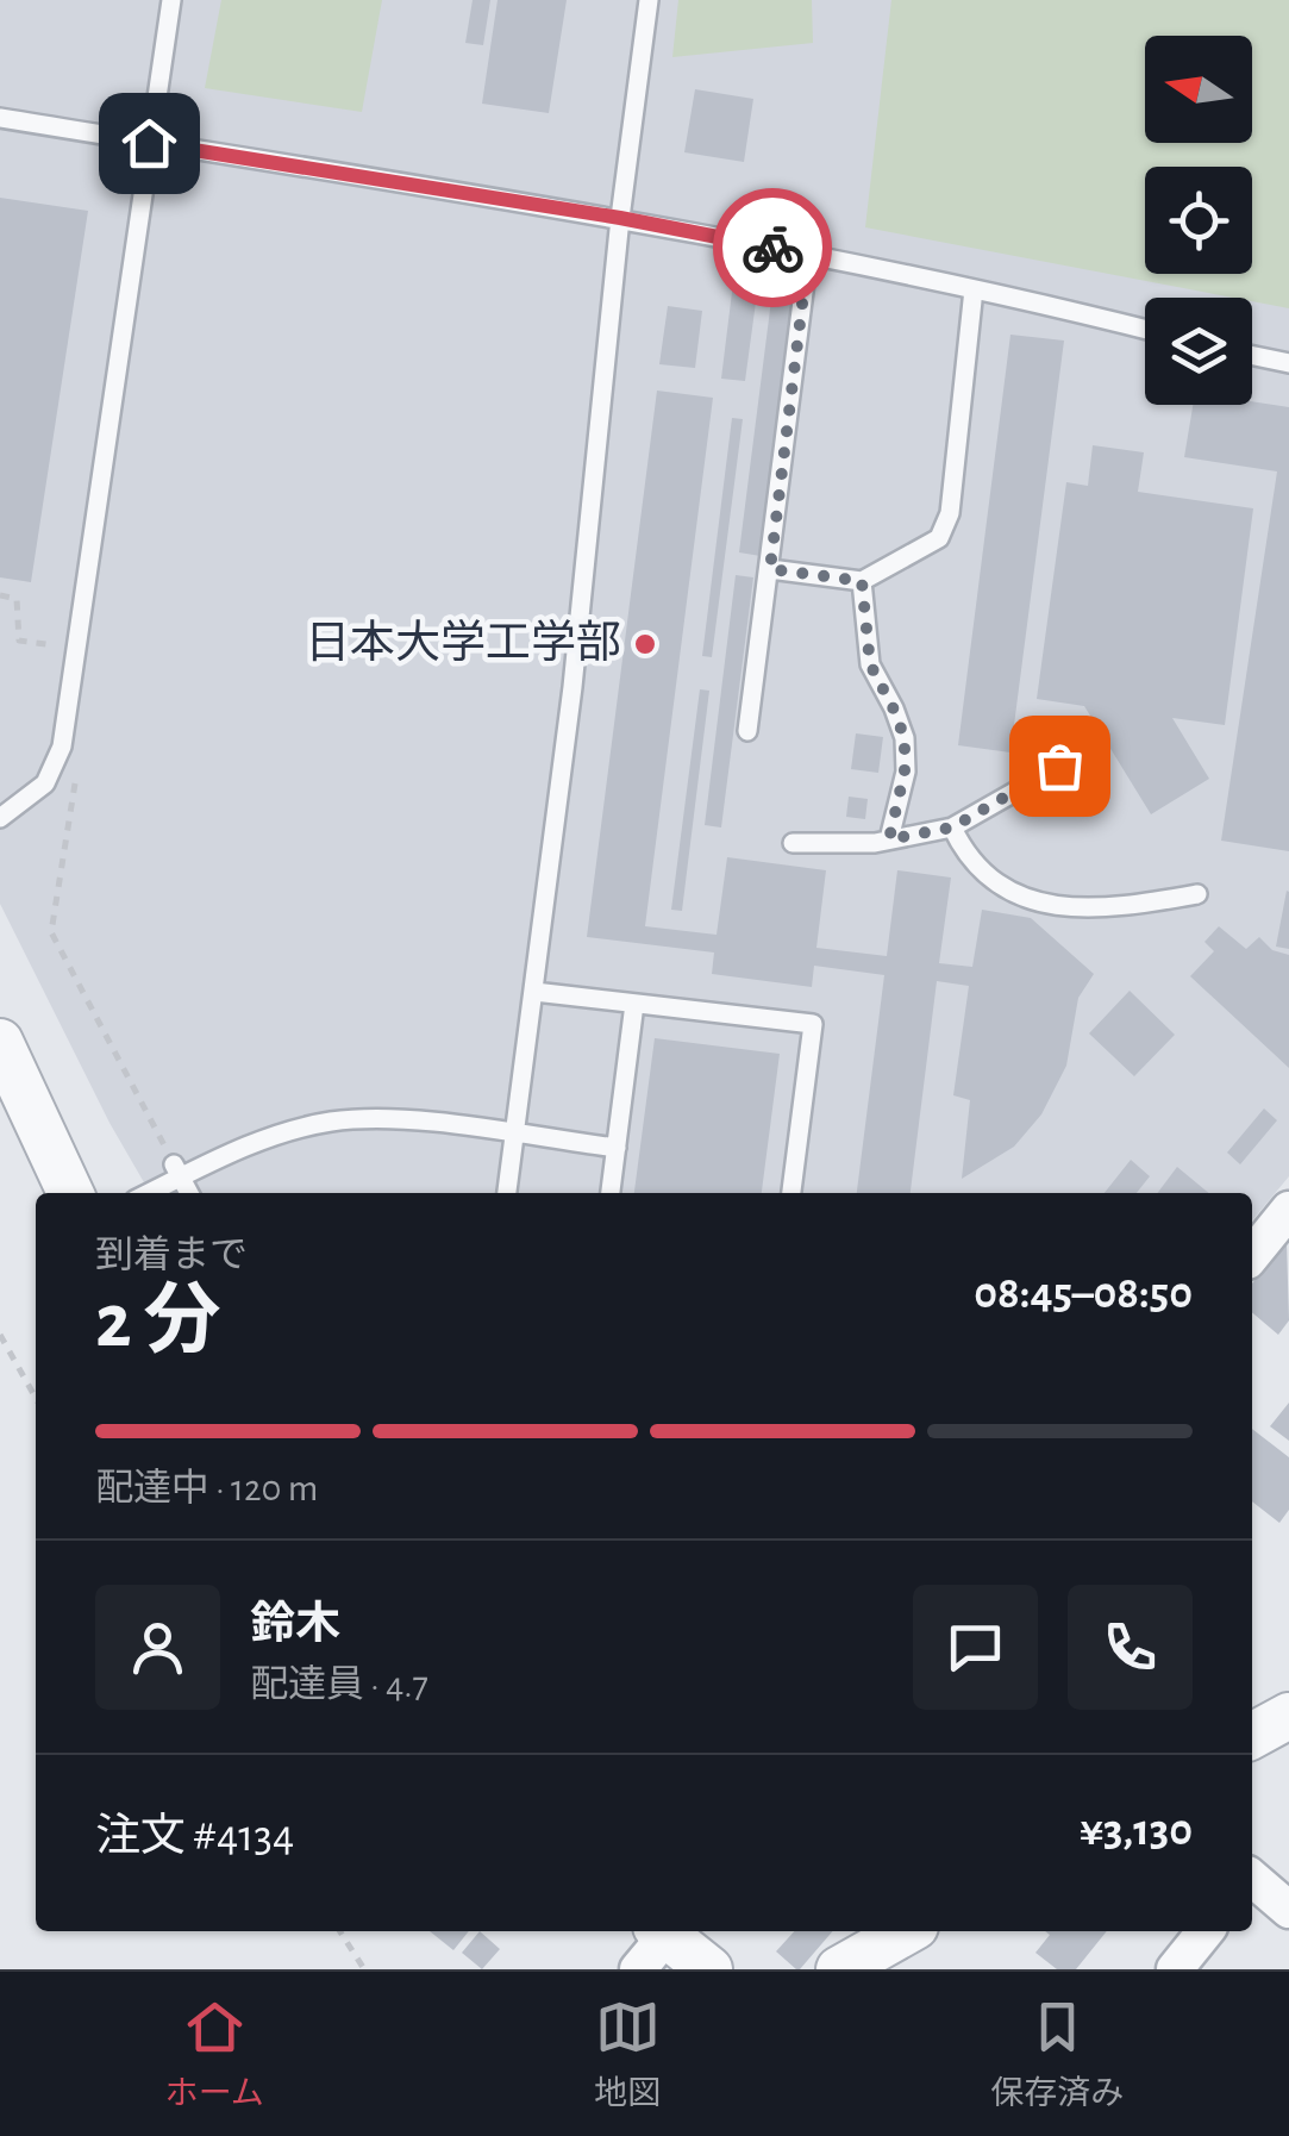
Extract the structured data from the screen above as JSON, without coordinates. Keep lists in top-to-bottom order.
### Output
{
  "places": ["日本大学工学部"],
  "north": "left",
  "page": {
    "heading": ["2 分", "到着まで", "08:45–08:50"],
    "panel": [
      "鈴木",
      "配達員 · 4.7",
      "注文 #4134",
      "¥3,130"
    ],
    "bar": "配達中 · 120 m",
    "tabs": ["ホーム", "地図", "保存済み"]
  }
}
